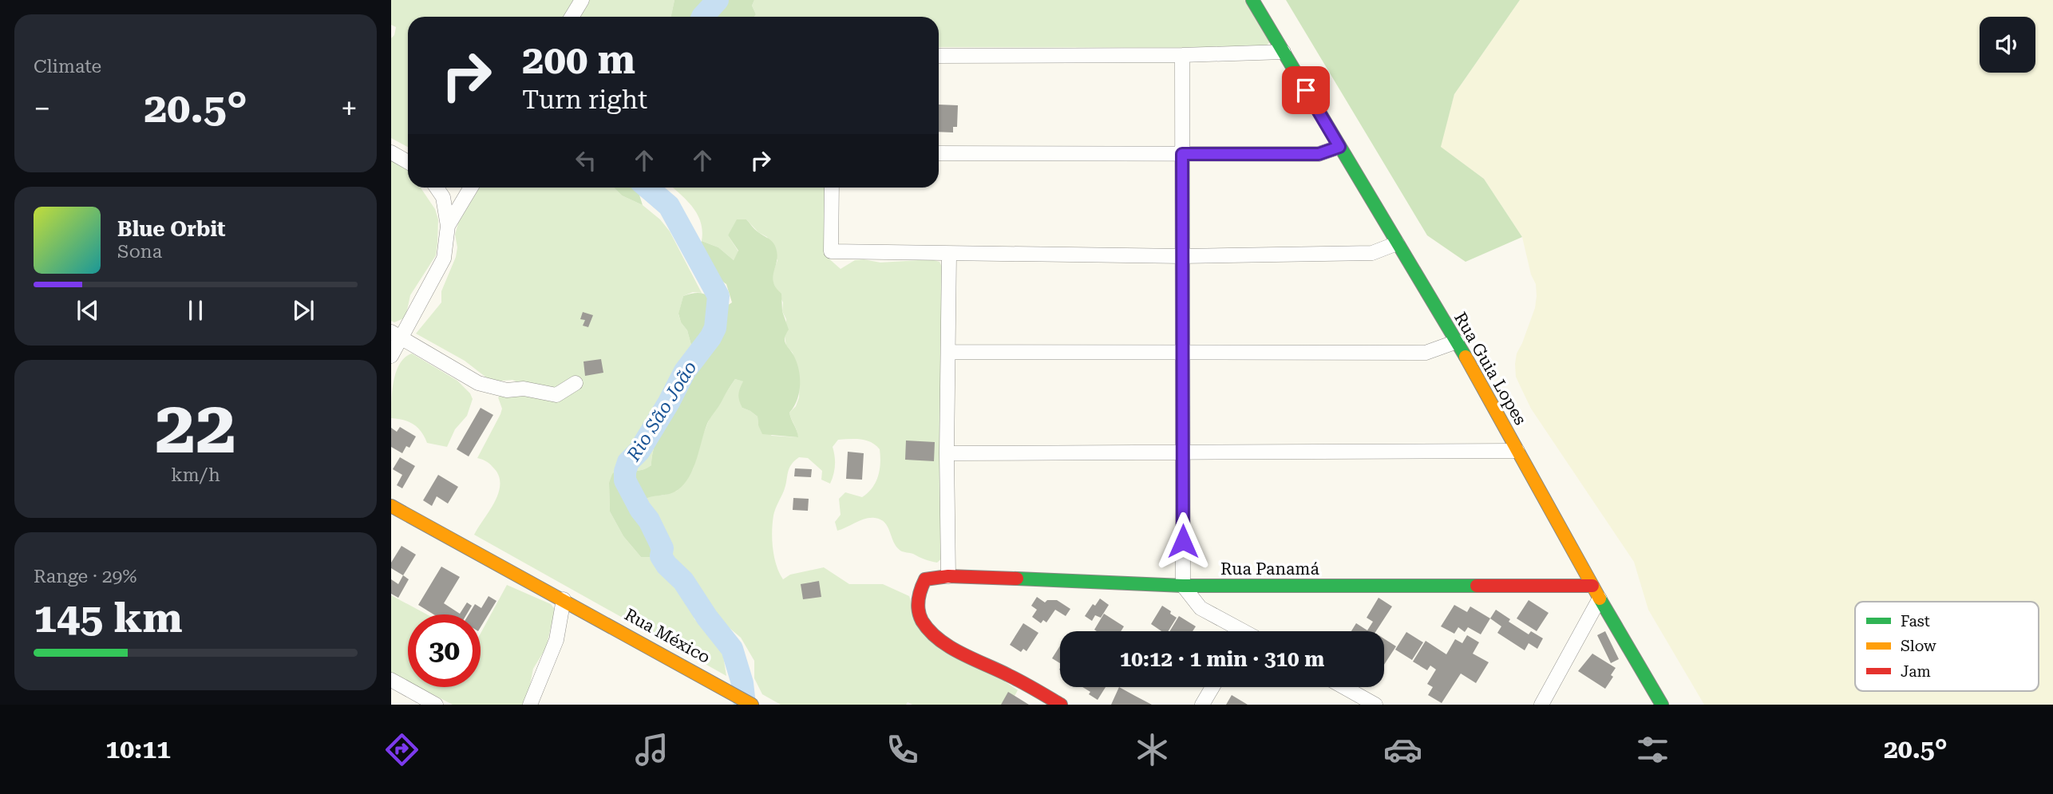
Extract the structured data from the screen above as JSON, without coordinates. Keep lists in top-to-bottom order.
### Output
{
  "streets": {
    "street": ["Rua Guia Lopes", "Rua Panamá", "Rua México"]
  },
  "crossings": [
    ["Rua Guia Lopes", "Rua Panamá"]
  ],
  "water": ["Rio São João"],
  "legend": ["Fast", "Slow", "Jam"],
  "page": {
    "tile": [
      "Climate",
      ["22", "km/h"],
      ["Range · 29%", "145 km"]
    ],
    "turn": ["200 m", "Turn right"],
    "heat": ["−", "20.5°", "+"],
    "song": ["Blue Orbit", "Sona"],
    "limit": "30",
    "trip": "10:12 · 1 min · 310 m",
    "tabs": ["10:11", "20.5°"]
  }
}
